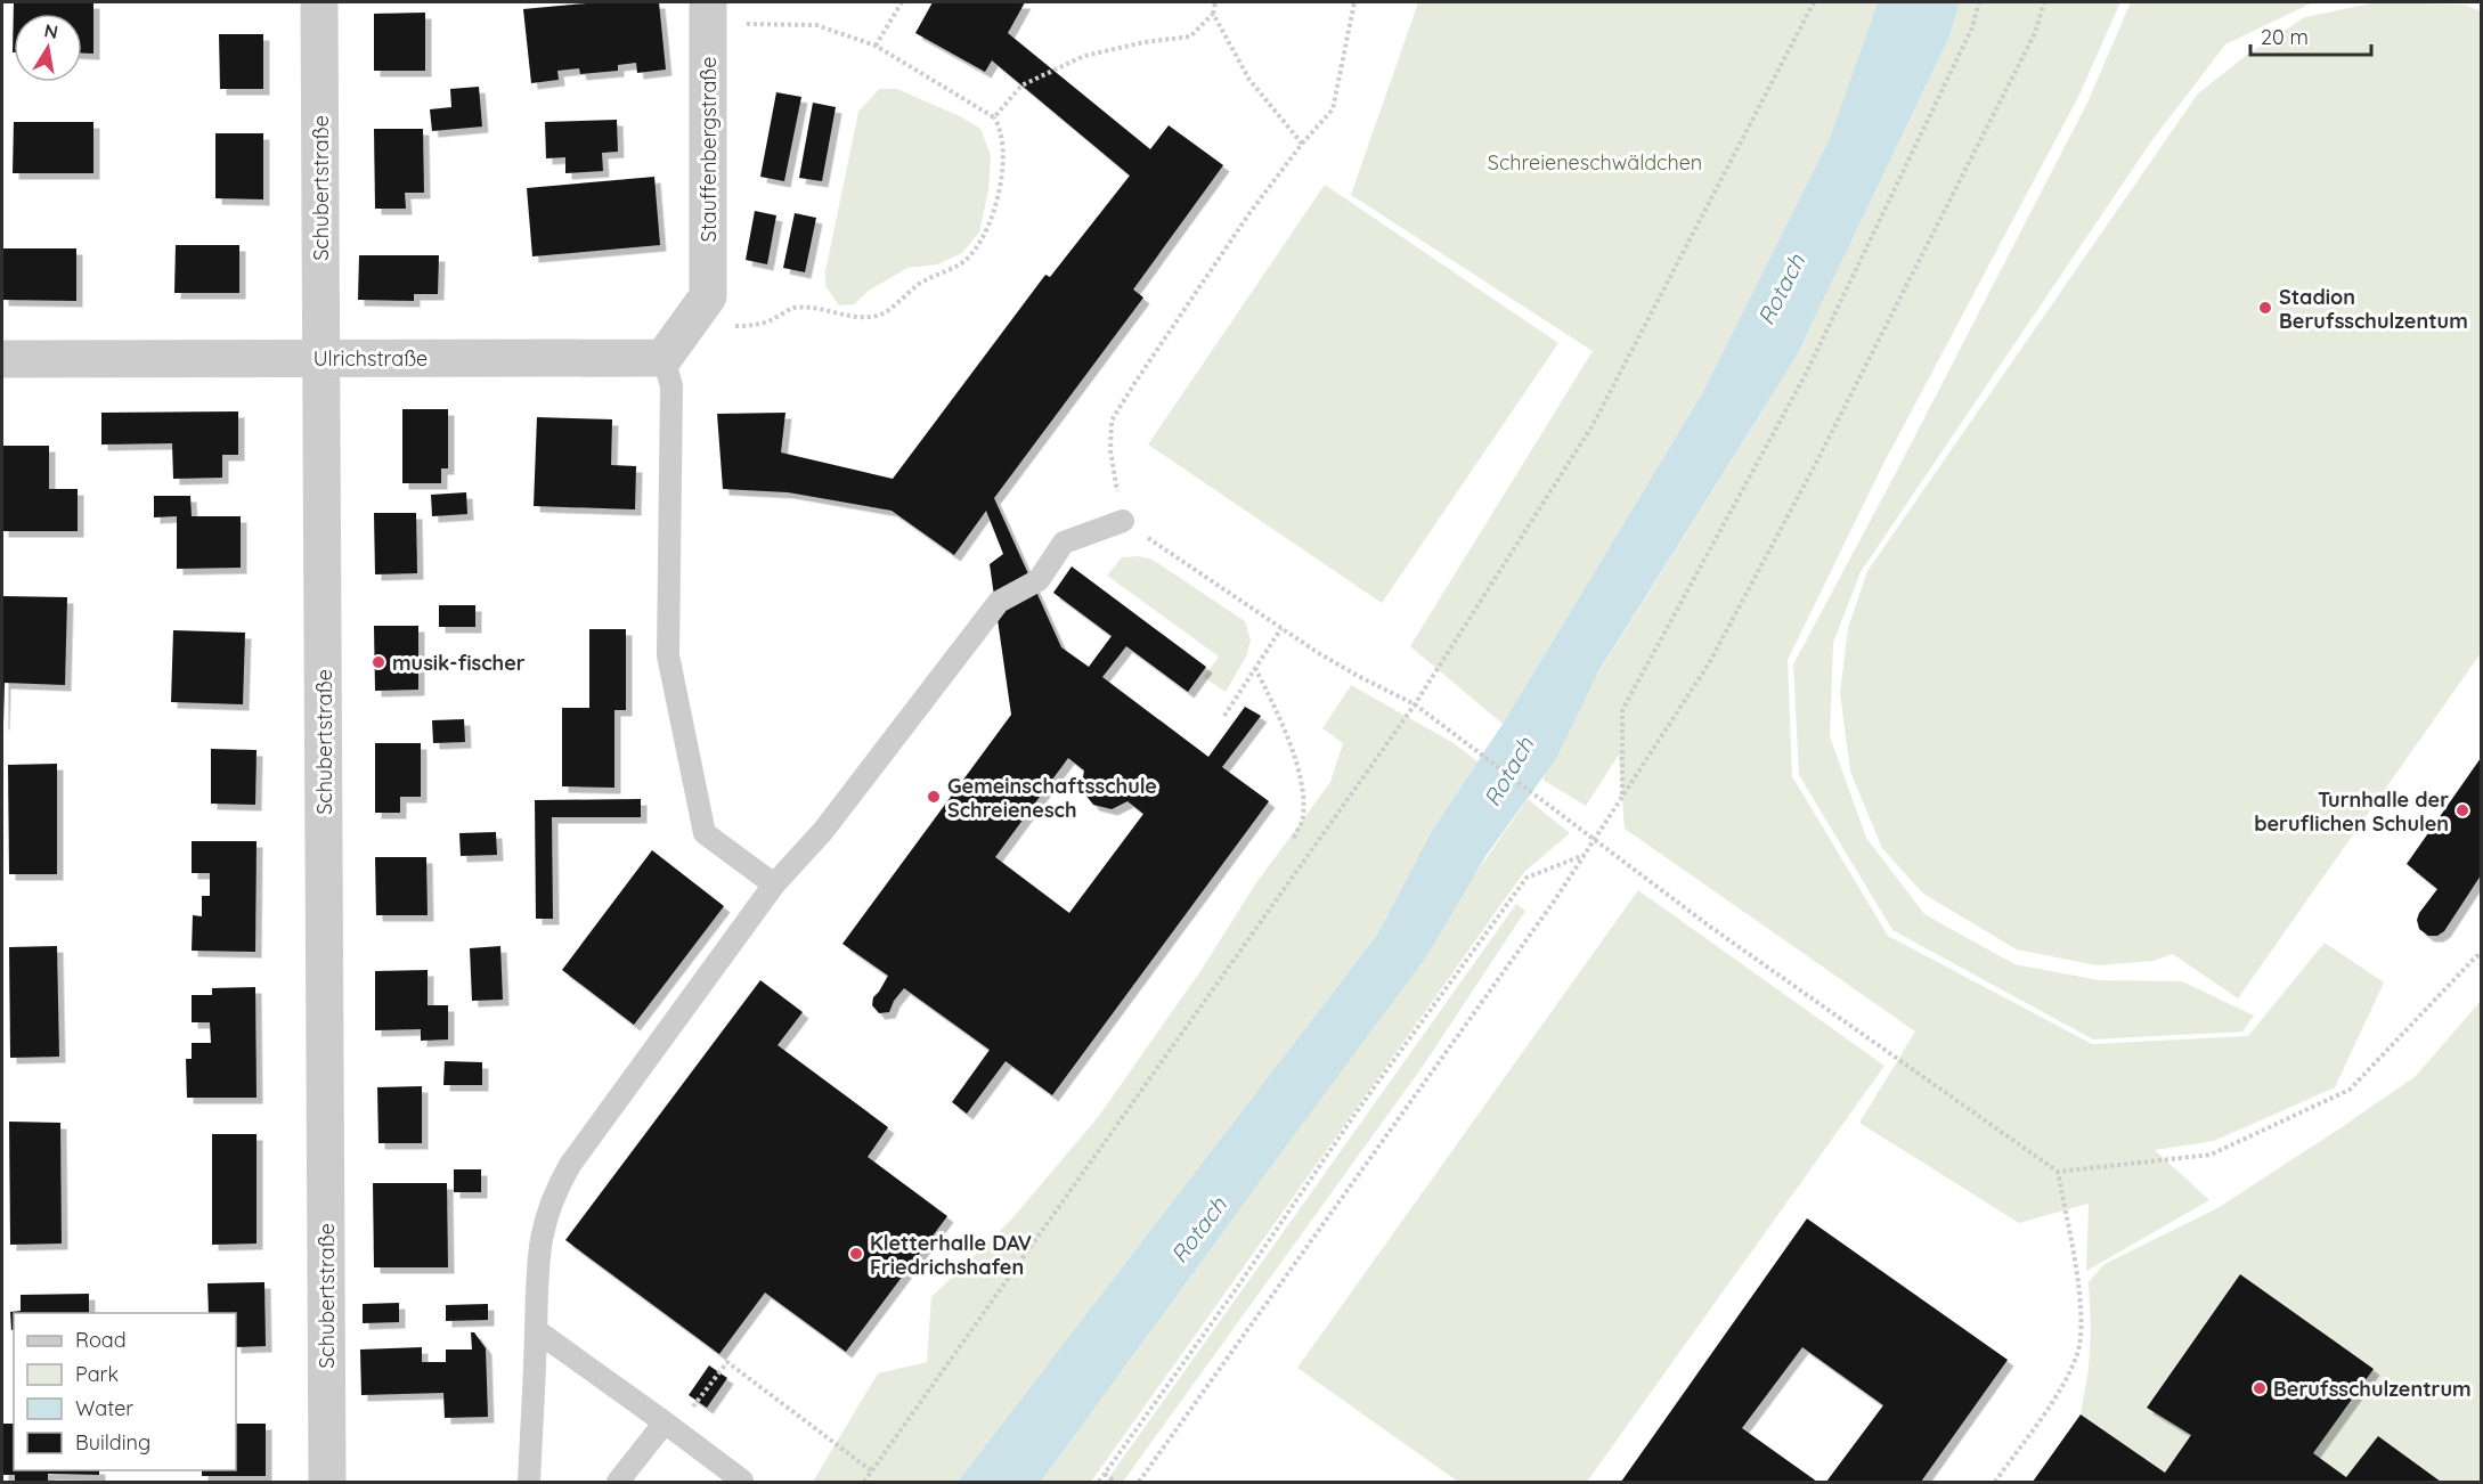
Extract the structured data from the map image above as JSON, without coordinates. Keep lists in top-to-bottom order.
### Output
{
  "streets": {
    "street": ["Stauffenbergstraße", "Schubertstraße", "Ulrichstraße"]
  },
  "crossings": [
    ["Schubertstraße", "Ulrichstraße"]
  ],
  "water": ["Rotach"],
  "parks": ["Schreieneschwäldchen"],
  "places": [
    "Stadion Berufsschulzentum",
    "musik-fischer",
    "Gemeinschaftsschule Schreienesch",
    "Turnhalle der beruflichen Schulen",
    "Kletterhalle DAV Friedrichshafen",
    "Berufsschulzentrum"
  ],
  "legend": [
    "Road",
    "Park",
    "Water",
    "Building"
  ],
  "scale_bar": "20 m",
  "north": "top"
}
